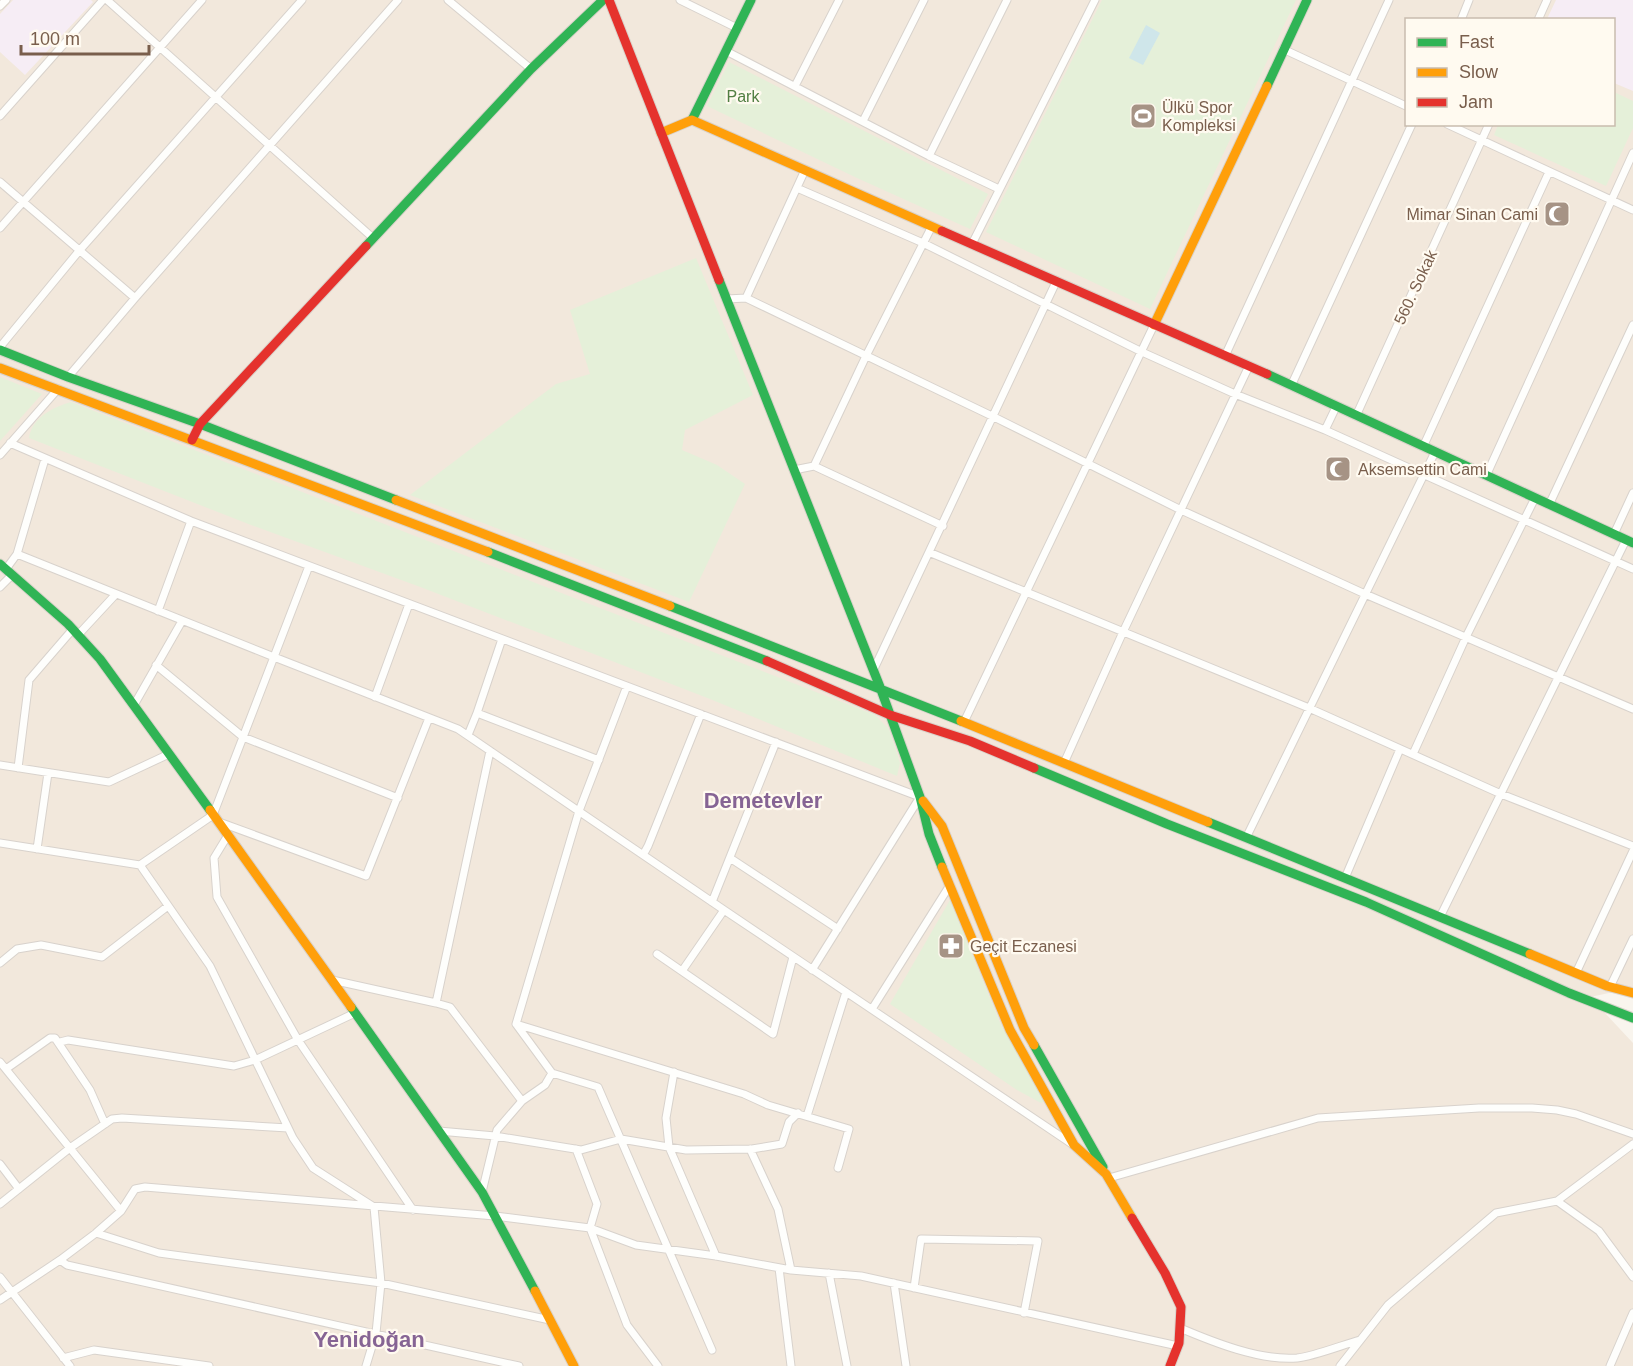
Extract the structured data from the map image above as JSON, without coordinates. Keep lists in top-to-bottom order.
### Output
{
  "streets": {
    "street": ["560. Sokak"]
  },
  "districts": ["Demetevler", "Yenidoğan"],
  "parks": ["Park"],
  "places": {
    "sports": ["Ülkü Spor Kompleksi"],
    "mosque": ["Mimar Sinan Cami", "Aksemsettin Cami"],
    "pharmacy": ["Geçit Eczanesi"]
  },
  "legend": ["Fast", "Slow", "Jam"],
  "scale_bar": "100 m"
}
